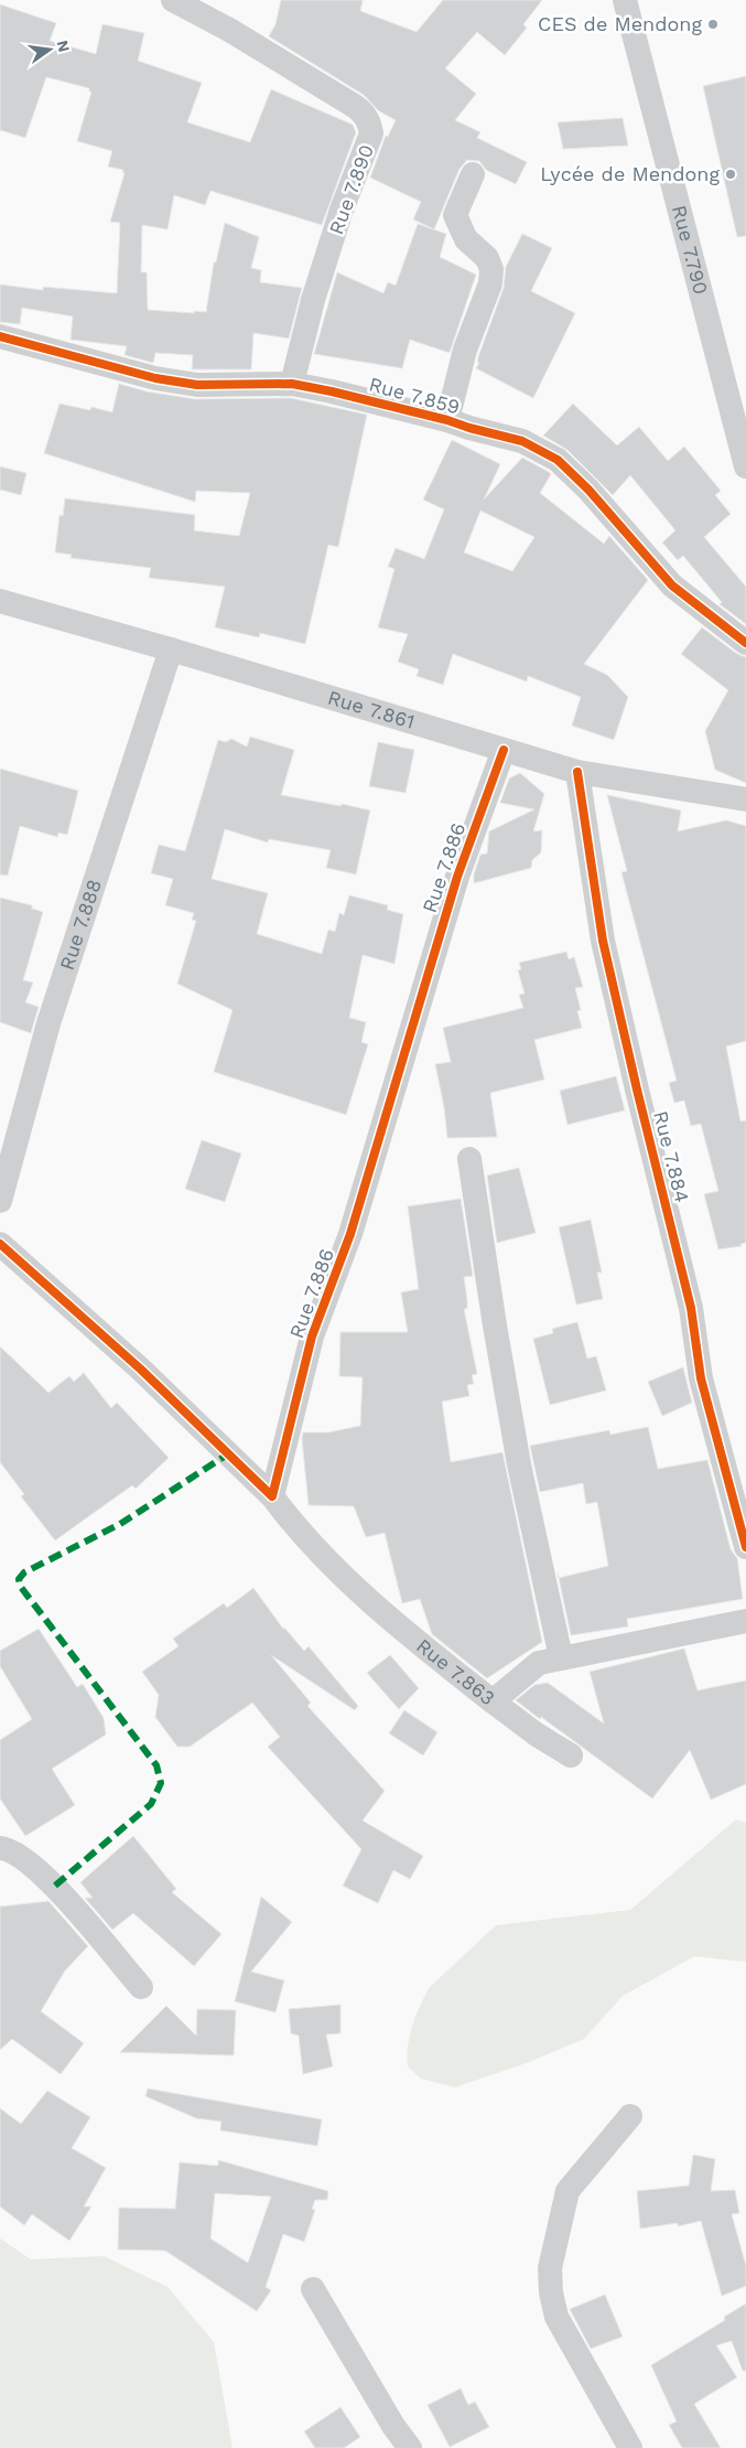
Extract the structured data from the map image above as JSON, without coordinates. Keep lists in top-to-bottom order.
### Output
{
  "streets": {
    "street": [
      "Rue 7.890",
      "Rue 7.790",
      "Rue 7.859",
      "Rue 7.861",
      "Rue 7.886",
      "Rue 7.888",
      "Rue 7.884",
      "Rue 7.863"
    ]
  },
  "crossings": [
    ["Rue 7.890", "Rue 7.859"],
    ["Rue 7.861", "Rue 7.886"],
    ["Rue 7.861", "Rue 7.888"],
    ["Rue 7.861", "Rue 7.884"],
    ["Rue 7.886", "Rue 7.863"]
  ],
  "places": ["CES de Mendong", "Lycée de Mendong"],
  "north": "right"
}
